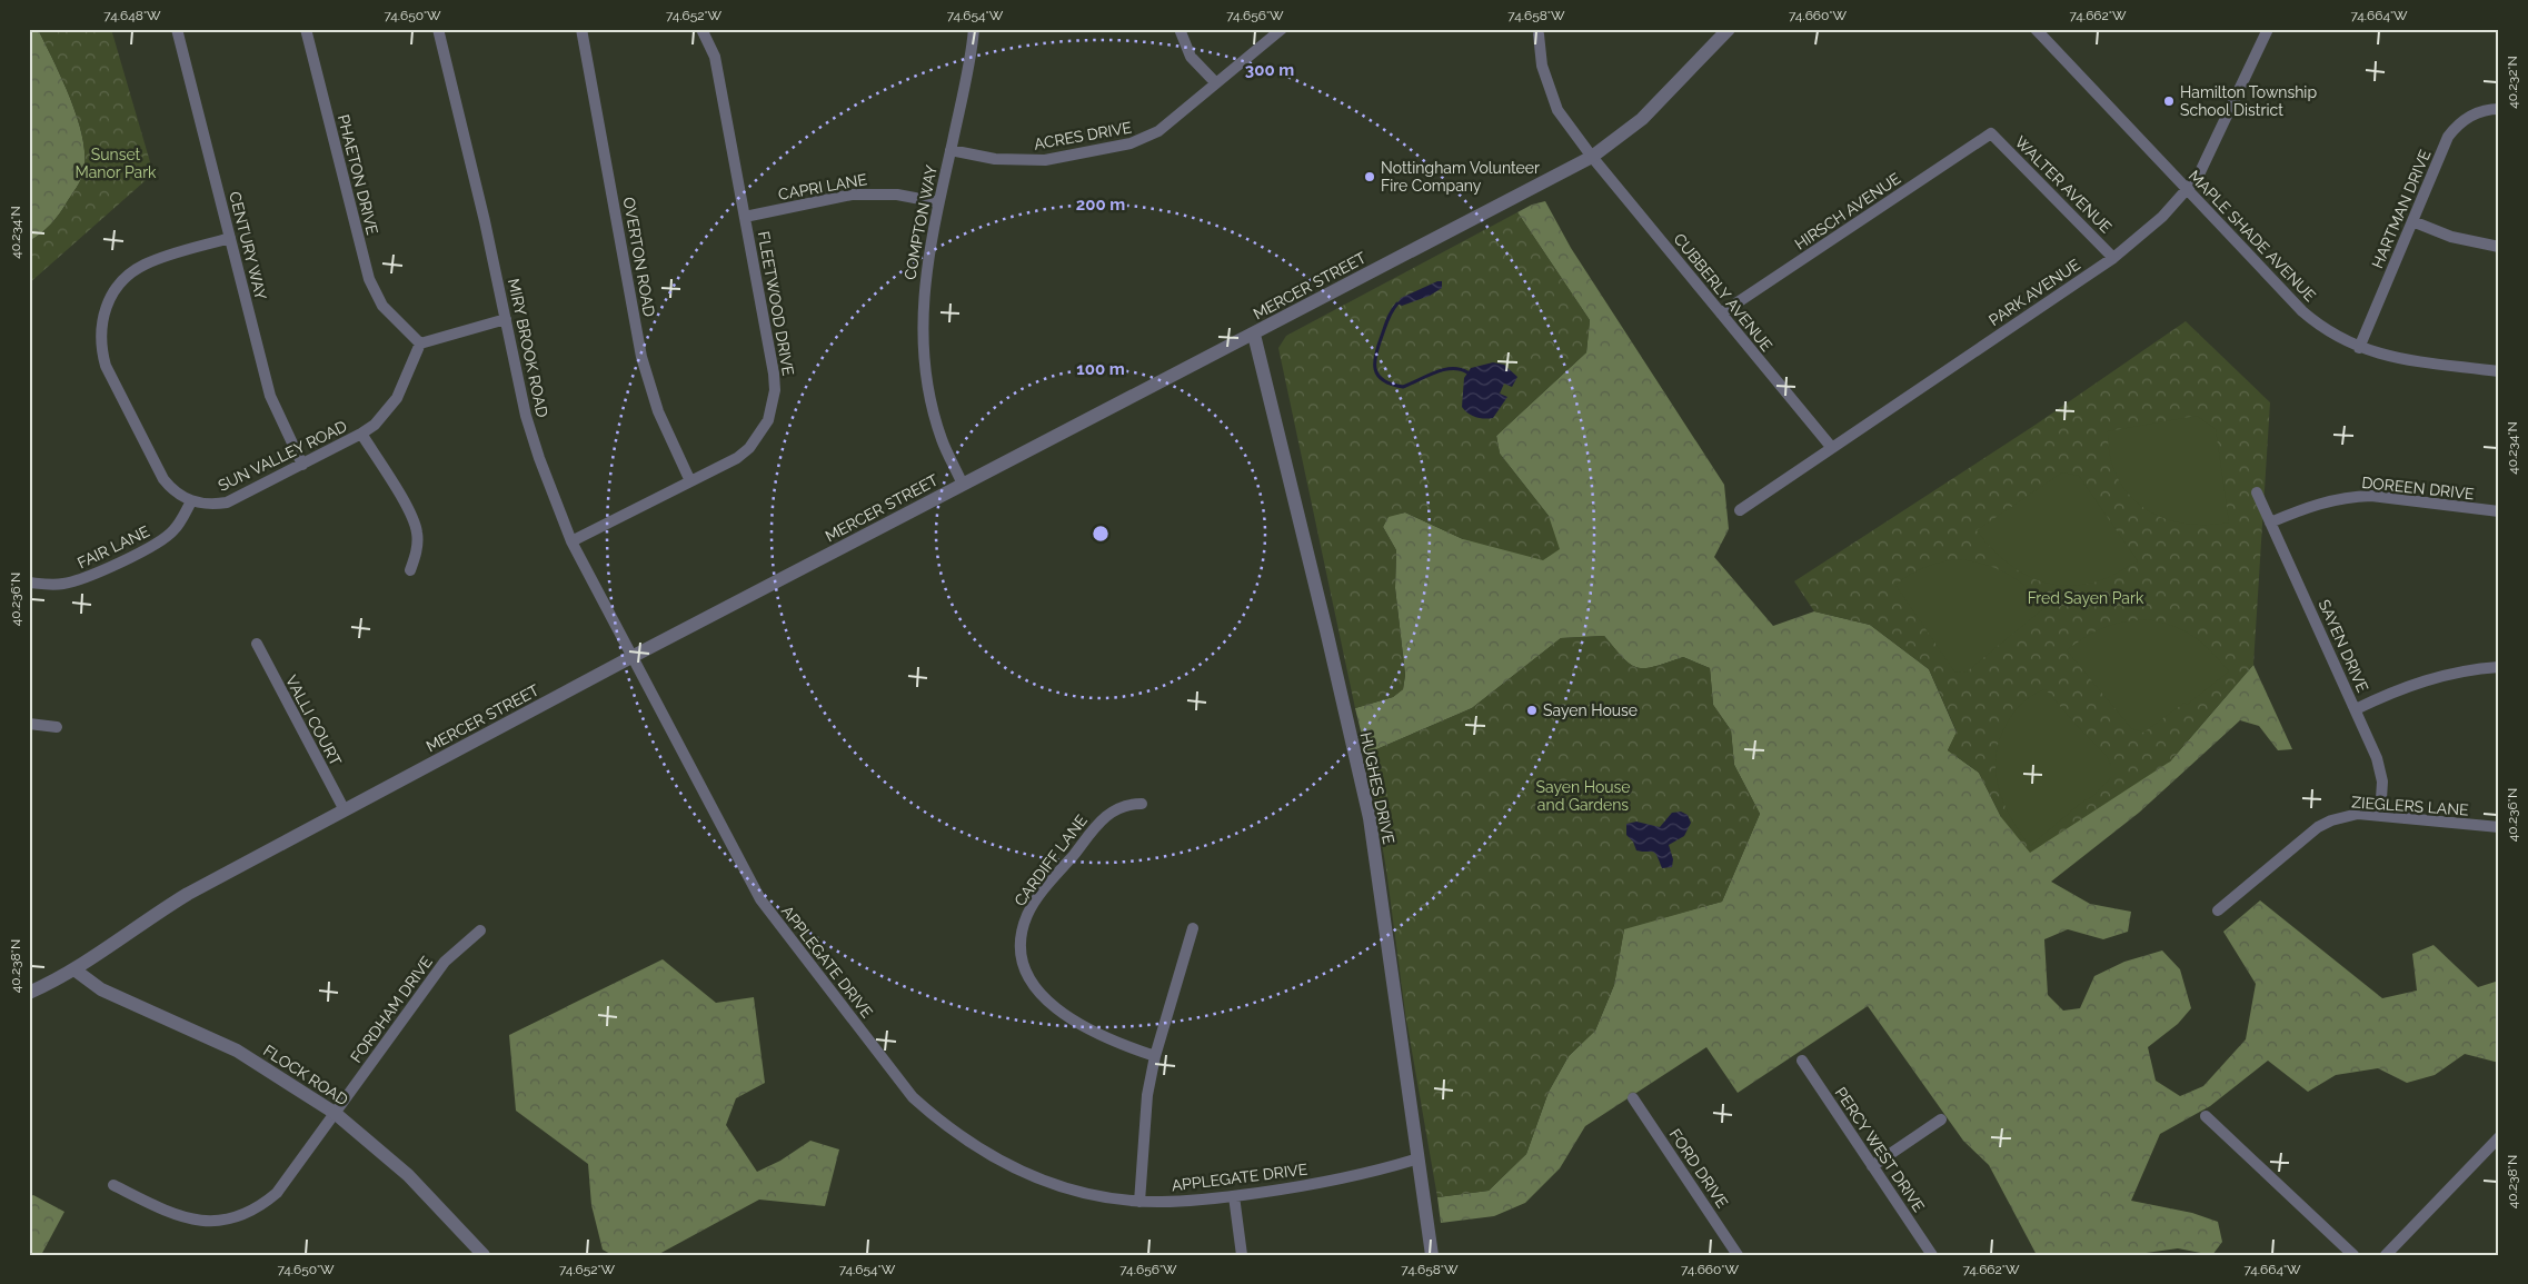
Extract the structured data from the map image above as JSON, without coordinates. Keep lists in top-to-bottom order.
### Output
{
  "streets": {
    "street": [
      "ACRES DRIVE",
      "PHAETON DRIVE",
      "WALTER AVENUE",
      "CAPRI LANE",
      "HARTMAN DRIVE",
      "HIRSCH AVENUE",
      "COMPTON WAY",
      "MAPLE SHADE AVENUE",
      "CENTURY WAY",
      "OVERTON ROAD",
      "MERCER STREET",
      "CUBBERLY AVENUE",
      "PARK AVENUE",
      "FLEETWOOD DRIVE",
      "MIRY BROOK ROAD",
      "SUN VALLEY ROAD",
      "DOREEN DRIVE",
      "FAIR LANE",
      "SAYEN DRIVE",
      "VALLI COURT",
      "HUGHES DRIVE",
      "ZIEGLERS LANE",
      "CARDIFF LANE",
      "APPLEGATE DRIVE",
      "FORDHAM DRIVE",
      "FLOCK ROAD",
      "PERCY WEST DRIVE",
      "FORD DRIVE"
    ]
  },
  "crossings": [
    ["ACRES DRIVE", "COMPTON WAY"],
    ["PHAETON DRIVE", "SUN VALLEY ROAD"],
    ["WALTER AVENUE", "HIRSCH AVENUE"],
    ["WALTER AVENUE", "PARK AVENUE"],
    ["CAPRI LANE", "COMPTON WAY"],
    ["CAPRI LANE", "FLEETWOOD DRIVE"],
    ["HARTMAN DRIVE", "MAPLE SHADE AVENUE"],
    ["HIRSCH AVENUE", "CUBBERLY AVENUE"],
    ["COMPTON WAY", "MERCER STREET"],
    ["MAPLE SHADE AVENUE", "PARK AVENUE"],
    ["CENTURY WAY", "SUN VALLEY ROAD"],
    ["OVERTON ROAD", "FLEETWOOD DRIVE"],
    ["MERCER STREET", "CUBBERLY AVENUE"],
    ["MERCER STREET", "MIRY BROOK ROAD"],
    ["MERCER STREET", "VALLI COURT"],
    ["MERCER STREET", "HUGHES DRIVE"],
    ["MERCER STREET", "APPLEGATE DRIVE"],
    ["MERCER STREET", "FLOCK ROAD"],
    ["CUBBERLY AVENUE", "PARK AVENUE"],
    ["FLEETWOOD DRIVE", "MIRY BROOK ROAD"],
    ["MIRY BROOK ROAD", "APPLEGATE DRIVE"],
    ["SUN VALLEY ROAD", "FAIR LANE"],
    ["DOREEN DRIVE", "SAYEN DRIVE"],
    ["SAYEN DRIVE", "ZIEGLERS LANE"],
    ["HUGHES DRIVE", "APPLEGATE DRIVE"],
    ["FORDHAM DRIVE", "FLOCK ROAD"]
  ],
  "parks": ["Sunset Manor Park", "Fred Sayen Park", "Sayen House and Gardens"],
  "places": ["Hamilton Township School District", "Nottingham Volunteer Fire Company", "Sayen House"],
  "coordinates": [
    "74.648°W",
    "74.650°W",
    "74.652°W",
    "74.654°W",
    "74.656°W",
    "74.658°W",
    "74.660°W",
    "74.662°W",
    "74.664°W",
    "40.232°N",
    "40.234°N",
    "40.236°N",
    "40.238°N"
  ],
  "rings": ["300 m", "200 m", "100 m"]
}
